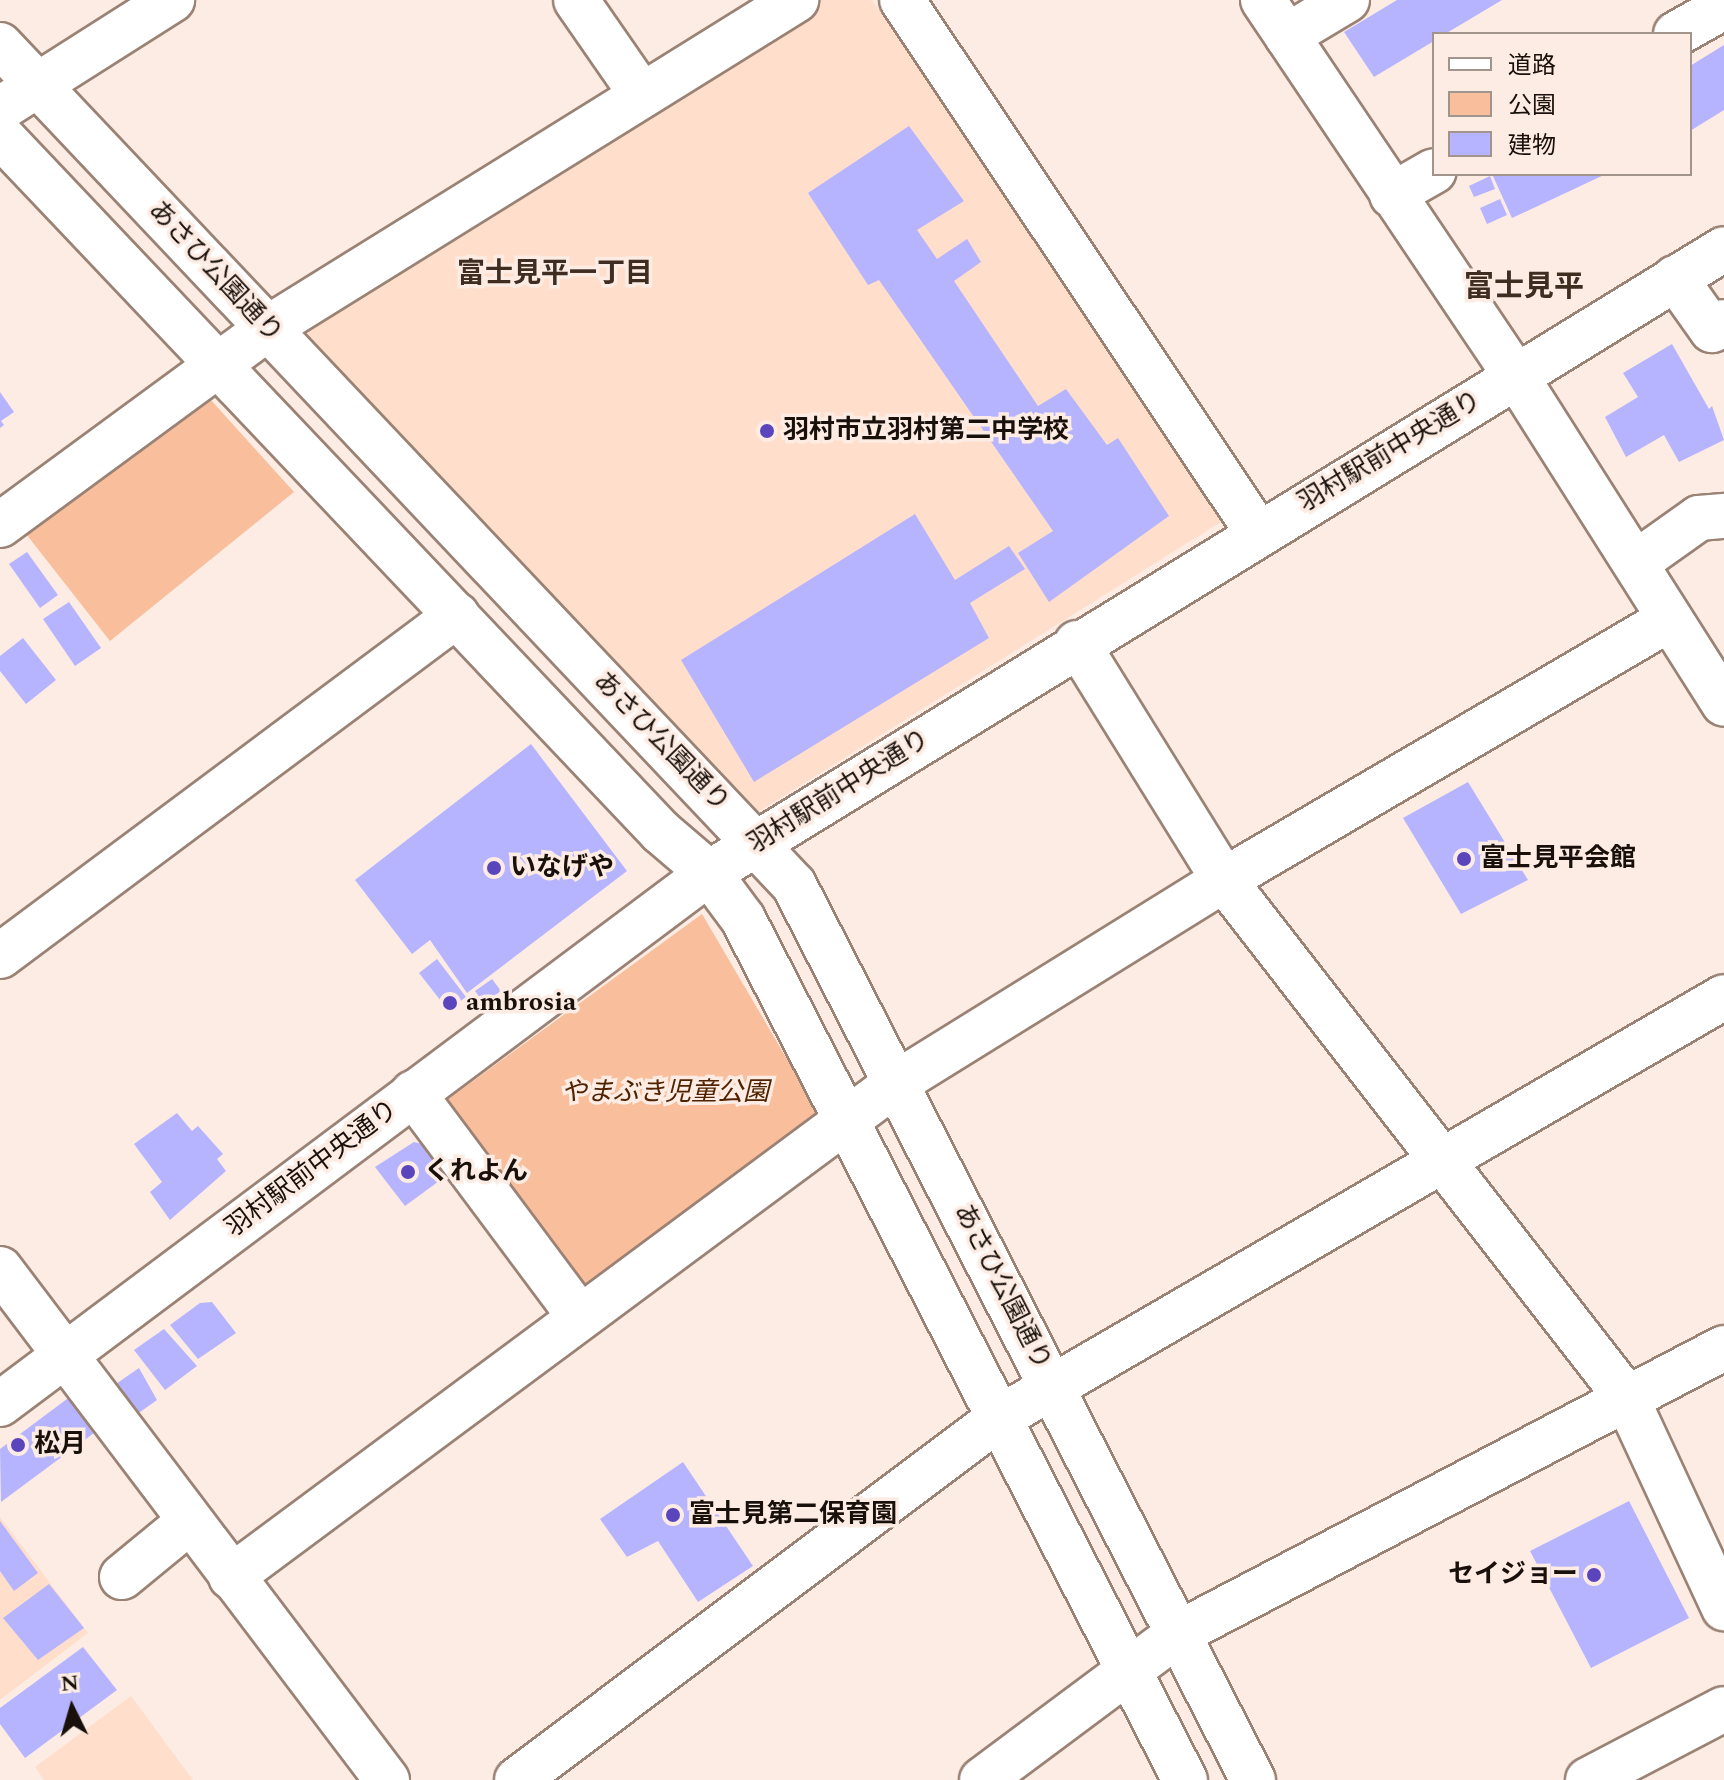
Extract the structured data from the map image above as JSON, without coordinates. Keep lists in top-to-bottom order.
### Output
{
  "streets": {
    "street": ["あさひ公園通り", "羽村駅前中央通り"]
  },
  "crossings": [
    ["あさひ公園通り", "羽村駅前中央通り"]
  ],
  "districts": ["富士見平一丁目", "富士見平"],
  "parks": ["やまぶき児童公園"],
  "places": [
    "羽村市立羽村第二中学校",
    "富士見平会館",
    "いなげや",
    "ambrosia",
    "くれよん",
    "松月",
    "富士見第二保育園",
    "セイジョー"
  ],
  "legend": ["道路", "公園", "建物"],
  "north": "top"
}
